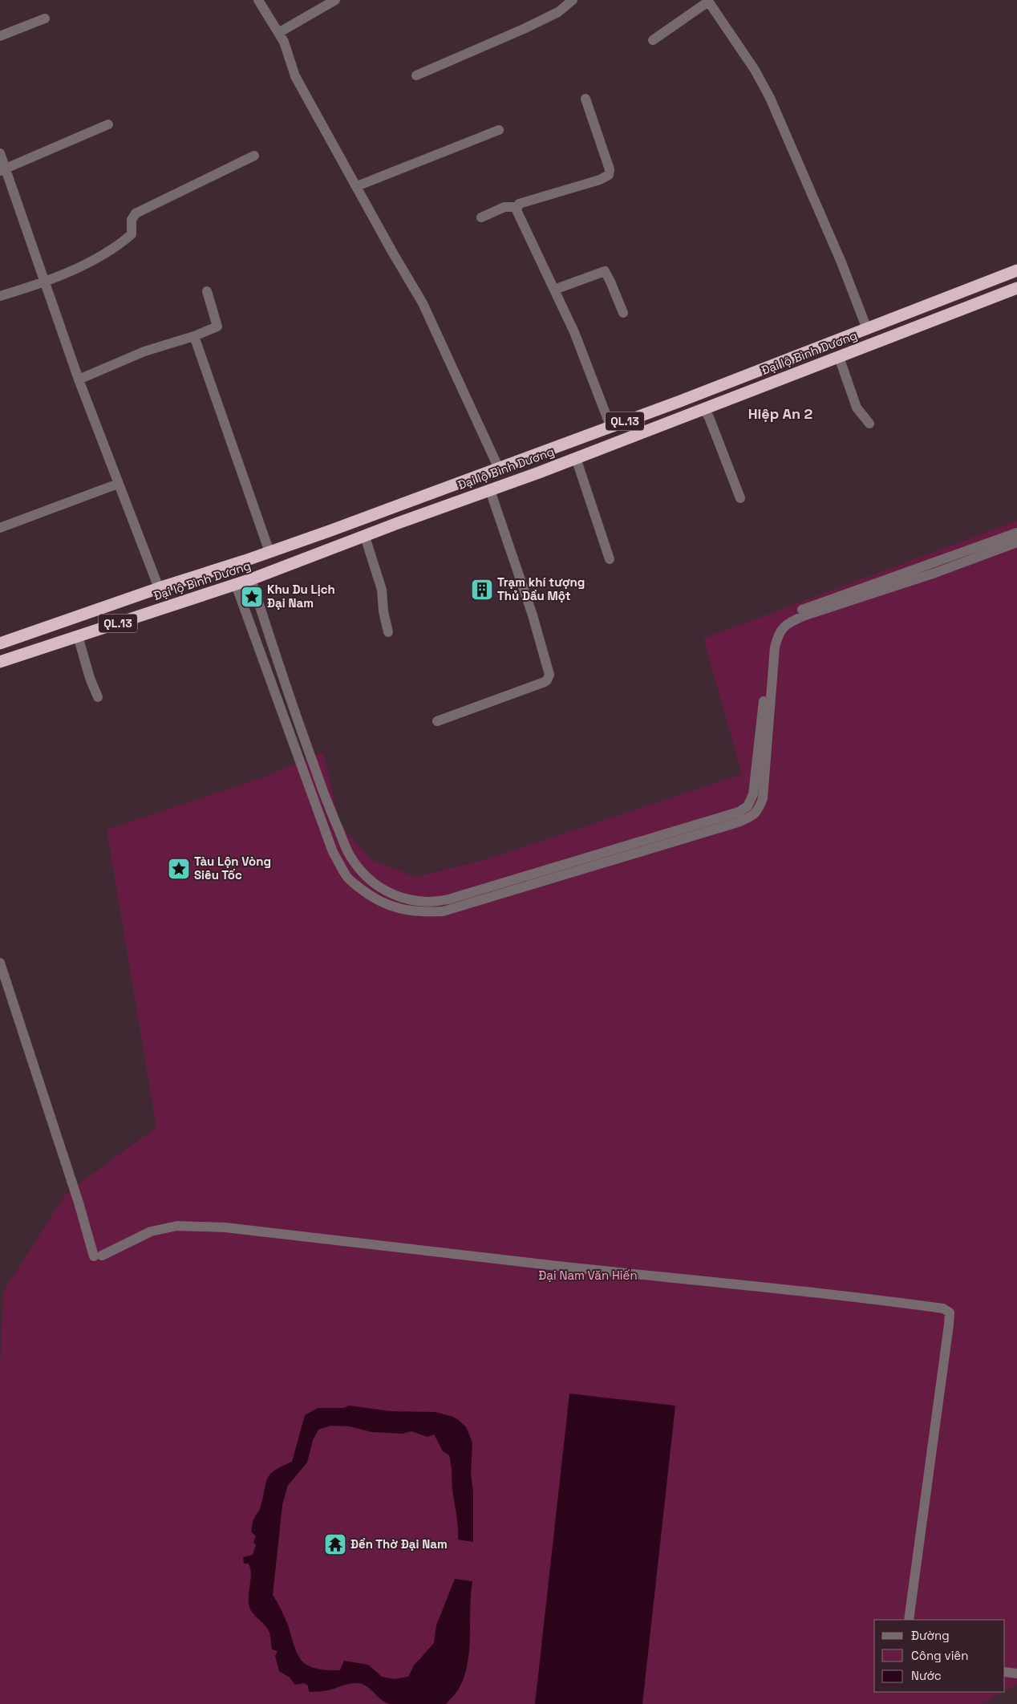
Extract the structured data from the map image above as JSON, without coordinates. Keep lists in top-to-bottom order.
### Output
{
  "streets": {
    "highway": ["Đại lộ Bình Dương", "QL.13"]
  },
  "districts": ["Hiệp An 2"],
  "parks": ["Đại Nam Văn Hiến"],
  "places": {
    "building": ["Trạm khí tượng Thủ Dầu Một"],
    "place": ["Khu Du Lịch Đại Nam", "Tàu Lộn Vòng Siêu Tốc"],
    "temple": ["Đền Thờ Đại Nam"]
  },
  "legend": ["Đường", "Công viên", "Nước"]
}
